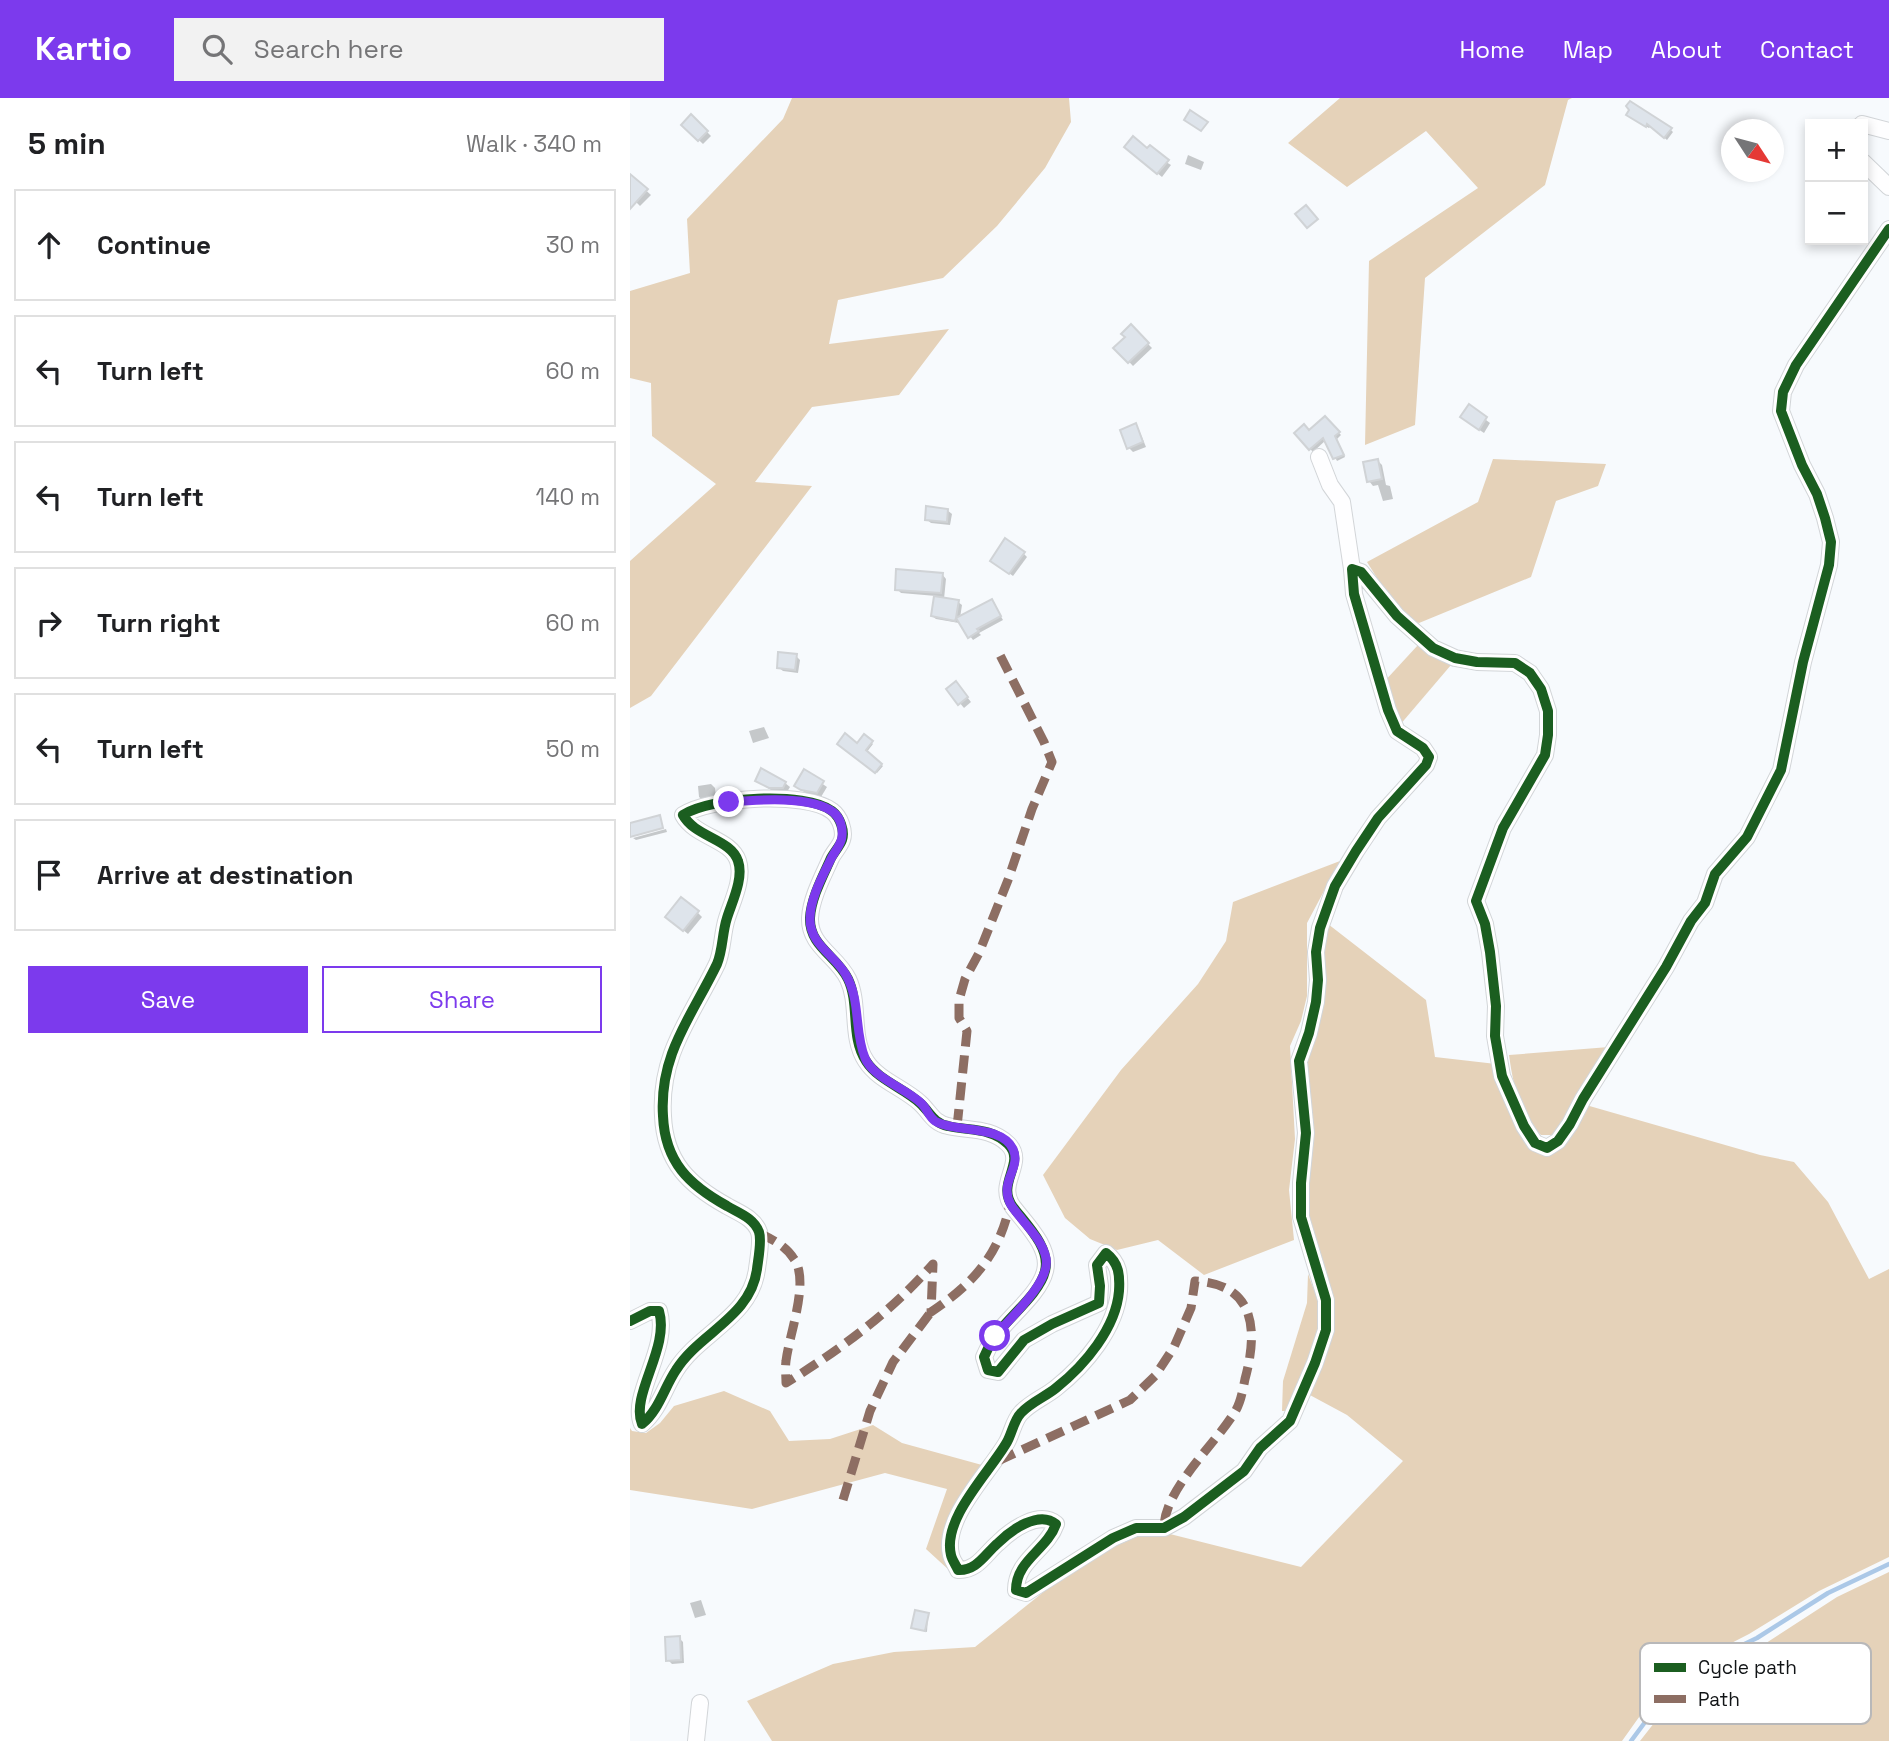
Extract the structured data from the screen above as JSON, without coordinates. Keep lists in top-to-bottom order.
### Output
{
  "legend": ["Cycle path", "Path"],
  "north": "bottom right",
  "page": {
    "header": "Kartio",
    "search": "Search here",
    "nav": [
      "Home",
      "Map",
      "About",
      "Contact"
    ],
    "heading": ["5 min", "Walk · 340 m"],
    "map_buttons": ["+", "−"],
    "list": [
      ["Continue", "30 m"],
      ["Turn left", "60 m"],
      ["Turn left", "140 m"],
      ["Turn right", "60 m"],
      ["Turn left", "50 m"],
      "Arrive at destination"
    ],
    "buttons": ["Save", "Share"]
  }
}
